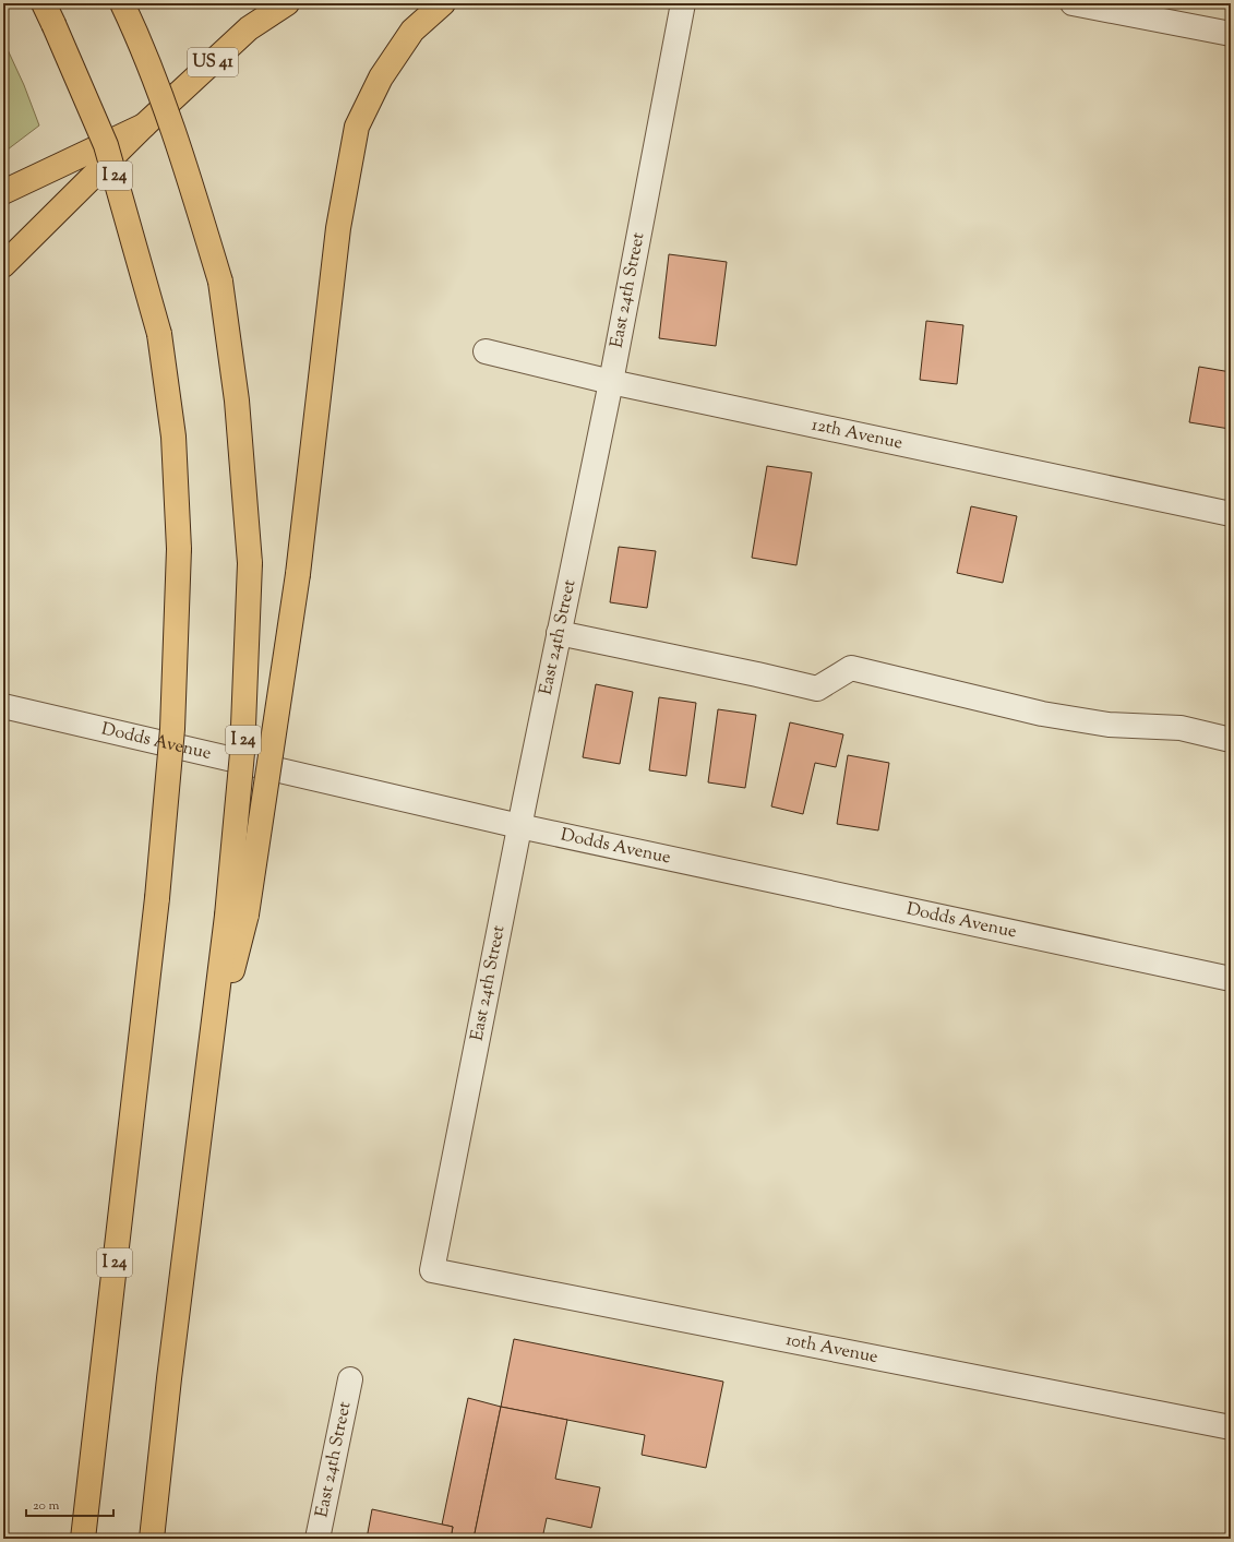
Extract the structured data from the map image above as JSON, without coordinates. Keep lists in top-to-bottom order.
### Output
{
  "streets": {
    "main road": ["US 41", "I 24"],
    "street": [
      "East 24th Street",
      "12th Avenue",
      "Dodds Avenue",
      "10th Avenue"
    ]
  },
  "crossings": [
    ["East 24th Street", "12th Avenue"],
    ["East 24th Street", "Dodds Avenue"],
    ["East 24th Street", "10th Avenue"]
  ],
  "scale_bar": "20 m"
}
